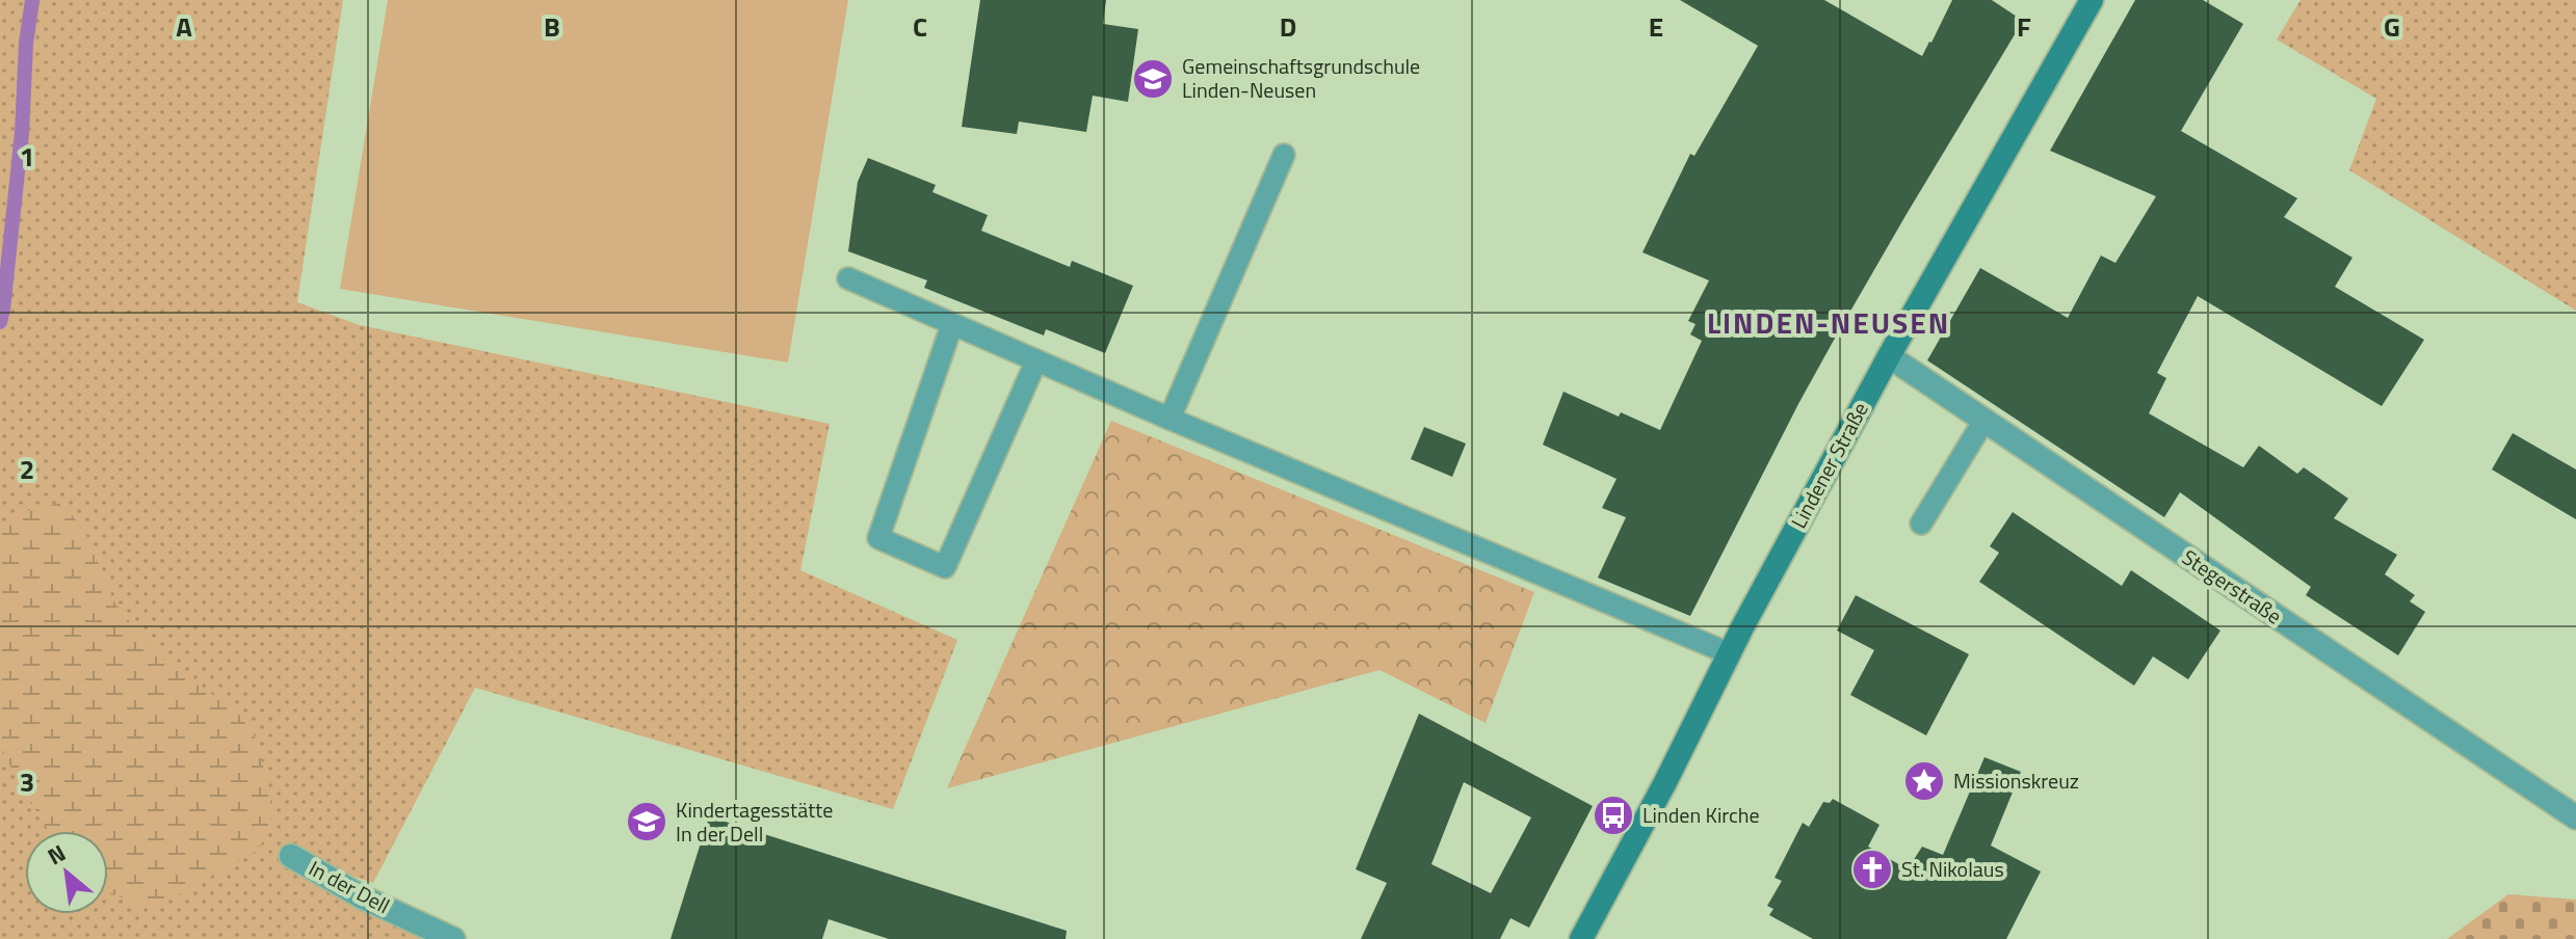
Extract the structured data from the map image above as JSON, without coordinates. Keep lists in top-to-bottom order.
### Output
{
  "streets": {
    "main road": ["Lindener Straße"],
    "street": ["Stegerstraße", "In der Dell"]
  },
  "crossings": [
    ["Lindener Straße", "Stegerstraße"]
  ],
  "districts": ["LINDEN-NEUSEN"],
  "places": {
    "school or university": ["Gemeinschaftsgrundschule Linden-Neusen", "Kindertagesstätte In der Dell"],
    "place": ["Missionskreuz"],
    "bus stop": ["Linden Kirche"],
    "church": ["St. Nikolaus"]
  },
  "north": "top left",
  "grid": {
    "columns": [
      "A",
      "B",
      "C",
      "D",
      "E",
      "F",
      "G"
    ],
    "rows": ["1", "2", "3"]
  }
}
